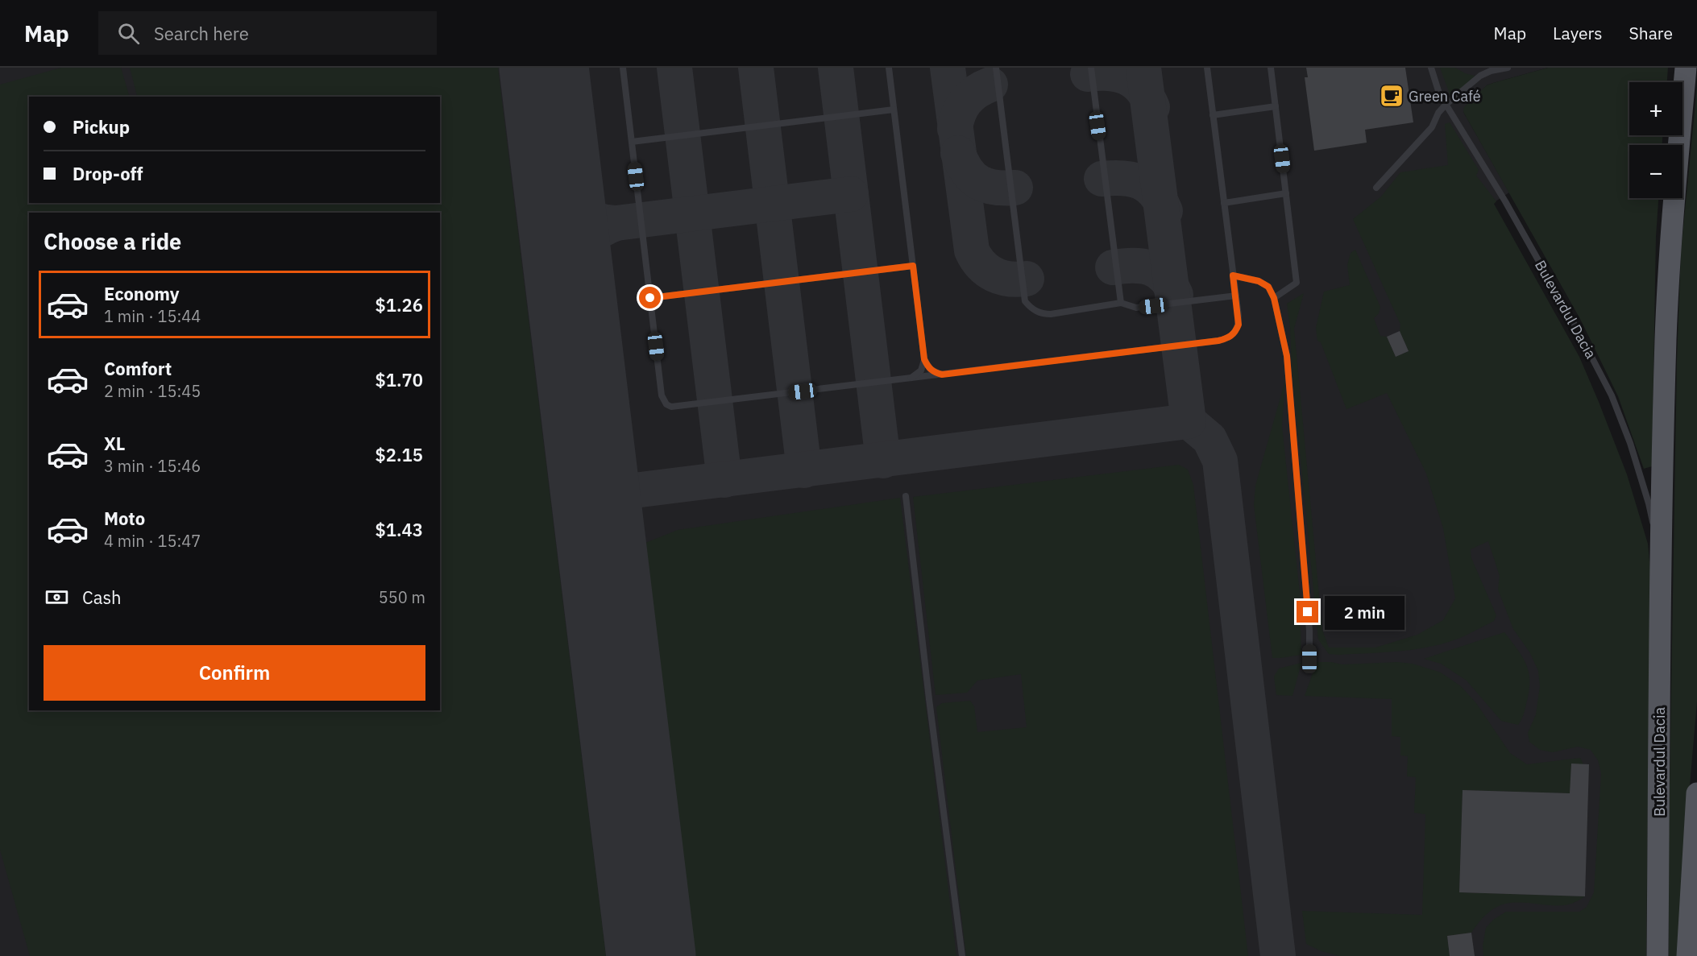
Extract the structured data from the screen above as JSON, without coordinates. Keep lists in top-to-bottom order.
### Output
{
  "streets": {
    "main road": ["Bulevardul Dacia"]
  },
  "places": {
    "cafe": ["Green Café"]
  },
  "page": {
    "header": "Map",
    "search": "Search here",
    "nav": ["Map", "Layers", "Share"],
    "map_buttons": ["+", "−"],
    "banner": ["Pickup", "Drop-off"],
    "heading": "Choose a ride",
    "list": [
      {
        "name": "Economy",
        "note": "1 min · 15:44",
        "value": "$1.26"
      },
      {
        "name": "Comfort",
        "note": "2 min · 15:45",
        "value": "$1.70"
      },
      {
        "name": "XL",
        "note": "3 min · 15:46",
        "value": "$2.15"
      },
      {
        "name": "Moto",
        "note": "4 min · 15:47",
        "value": "$1.43"
      }
    ],
    "pay": ["Cash", "550 m"],
    "bubble": "2 min",
    "buttons": "Confirm"
  }
}
